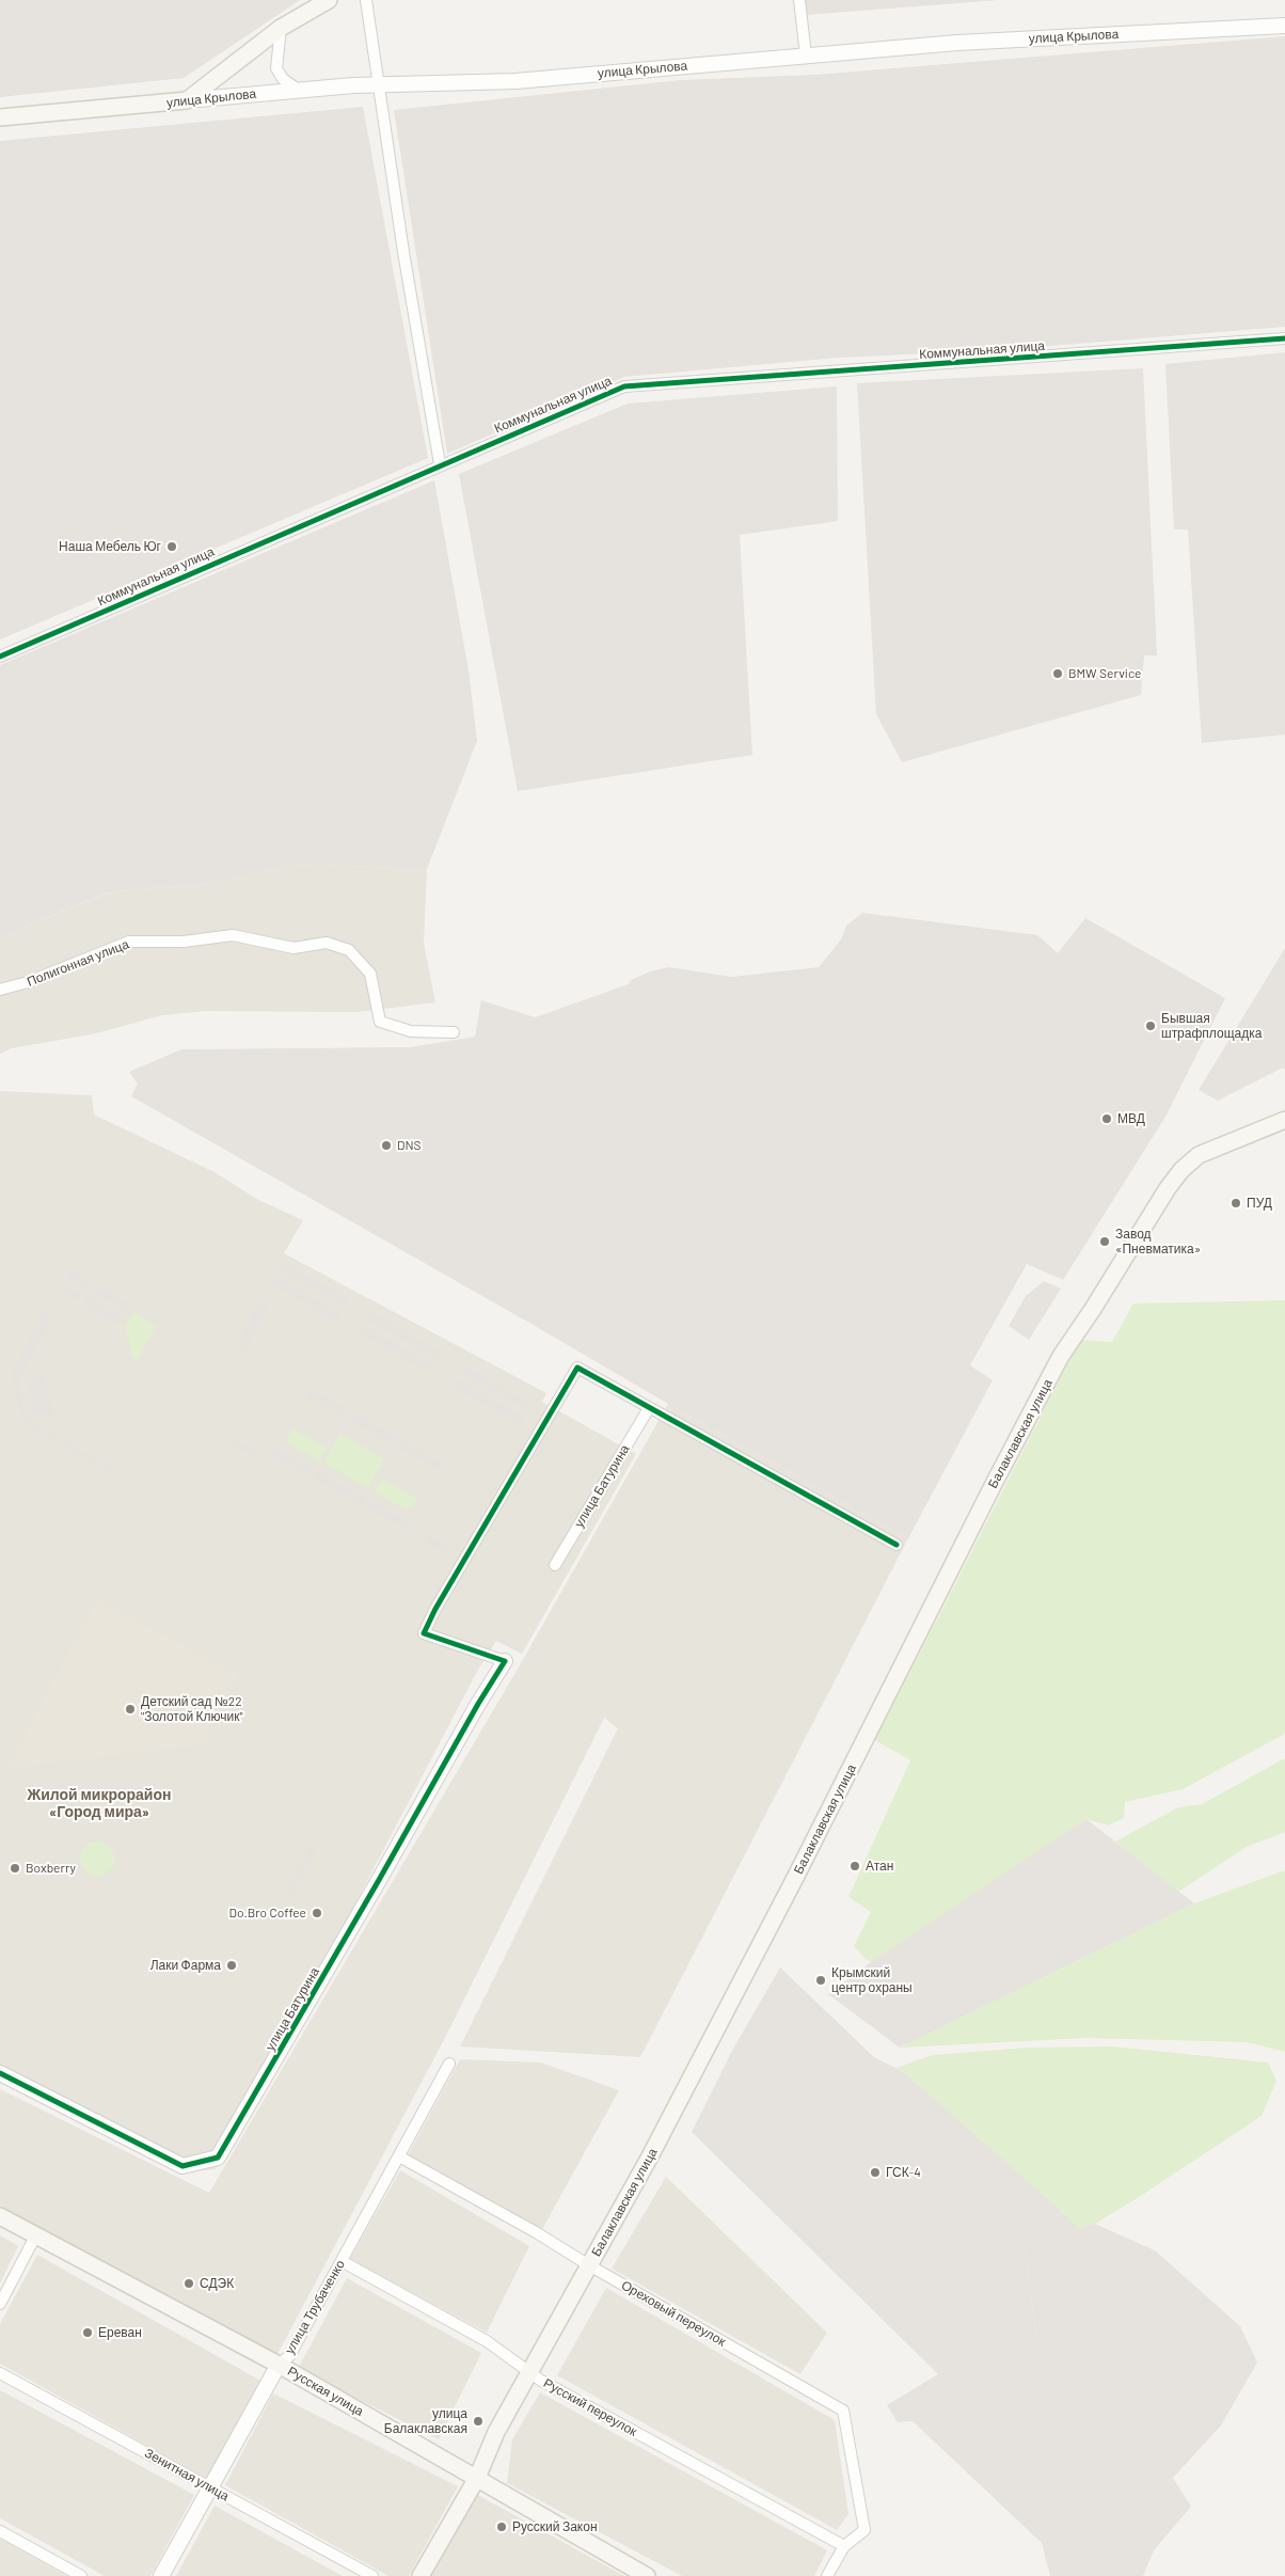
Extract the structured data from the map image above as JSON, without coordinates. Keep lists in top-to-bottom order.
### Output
{
  "streets": {
    "main road": ["улица Крылова", "Балаклавская улица", "Русская улица"],
    "street": [
      "Коммунальная улица",
      "Полигонная улица",
      "улица Батурина",
      "улица Трубаченко",
      "Ореховый переулок",
      "Русский переулок",
      "Зенитная улица"
    ]
  },
  "crossings": [
    ["Балаклавская улица", "Ореховый переулок"],
    ["Балаклавская улица", "Русская улица"],
    ["Балаклавская улица", "Русский переулок"],
    ["улица Трубаченко", "Ореховый переулок"],
    ["улица Трубаченко", "Русская улица"],
    ["улица Трубаченко", "Русский переулок"],
    ["улица Трубаченко", "Зенитная улица"],
    ["Ореховый переулок", "Русский переулок"]
  ],
  "districts": ["Жилой микрорайон «Город мира»"],
  "places": [
    "Наша Мебель Юг",
    "BMW Service",
    "Бывшая штрафплощадка",
    "МВД",
    "DNS",
    "ПУД",
    "Завод «Пневматика»",
    "Детский сад №22 \"Золотой Ключик\"",
    "Атан",
    "Boxberry",
    "Do.Bro Coffee",
    "Лаки Фарма",
    "Крымский центр охраны",
    "ГСК-4",
    "СДЭК",
    "Ереван",
    "улица Балаклавская",
    "Русский Закон"
  ]
}
